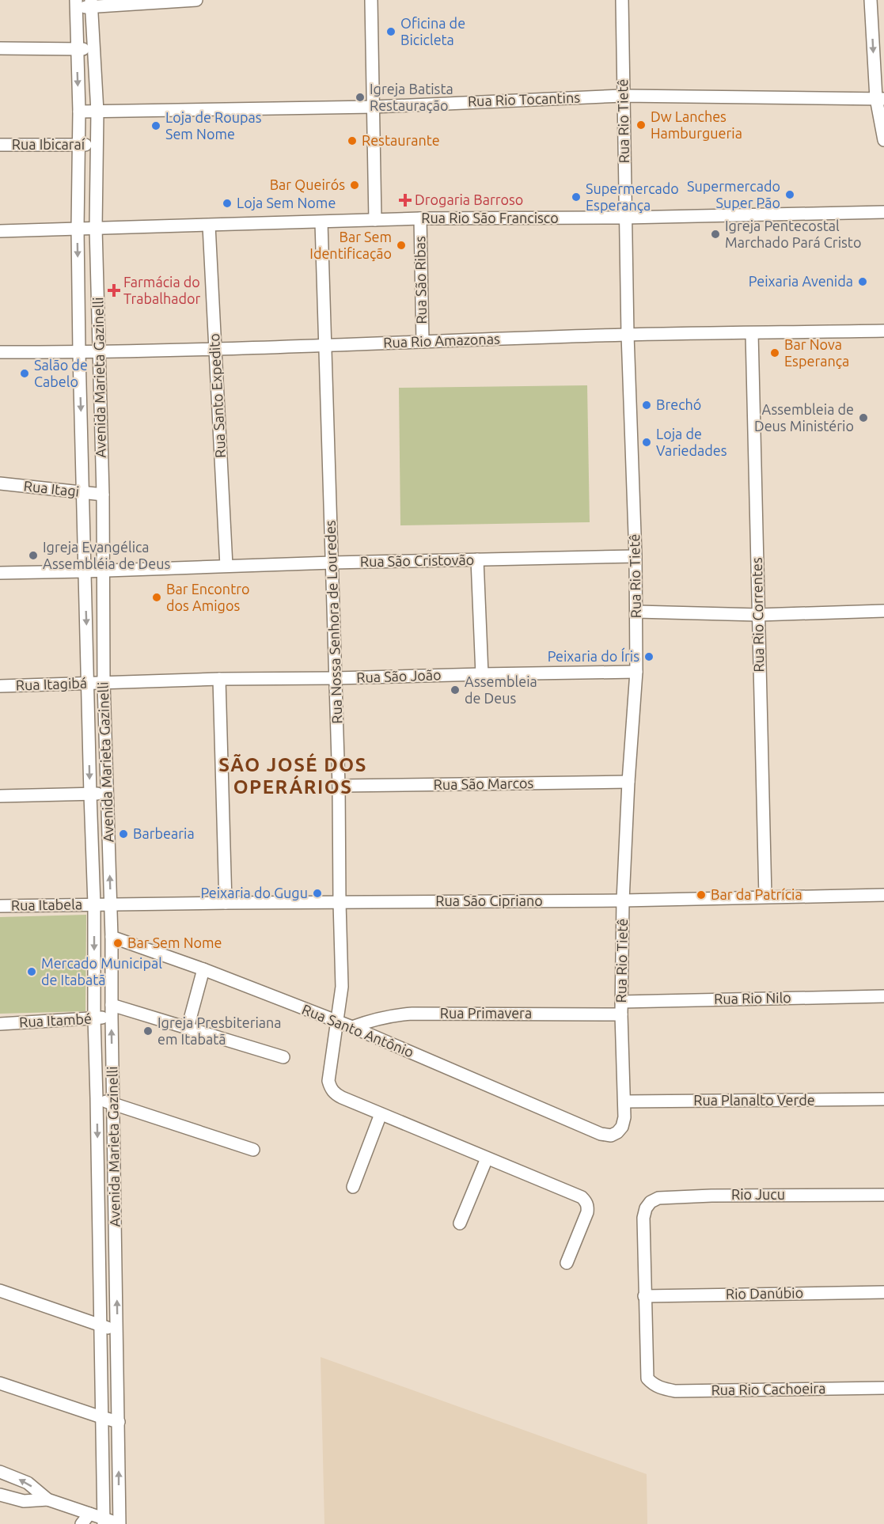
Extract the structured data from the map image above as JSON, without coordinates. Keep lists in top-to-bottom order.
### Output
{
  "streets": {
    "street": [
      "Rua Rio Tocantins",
      "Rua Rio Tietê",
      "Rua Ibicaraí",
      "Rua Rio São Francisco",
      "Rua São Ribas",
      "Rua Rio Amazonas",
      "Avenida Marieta Gazinelli",
      "Rua Santo Expedito",
      "Rua Itagi",
      "Rua São Cristovão",
      "Rua Rio Correntes",
      "Rua Nossa Senhora de Louredes",
      "Rua São João",
      "Rua Itagibá",
      "Rua São Marcos",
      "Rua São Cipriano",
      "Rua Itabela",
      "Rua Rio Nilo",
      "Rua Primavera",
      "Rua Itambé",
      "Rua Santo Antônio",
      "Rua Planalto Verde",
      "Rio Jucu",
      "Rio Danúbio",
      "Rua Rio Cachoeira"
    ]
  },
  "crossings": [
    ["Rua Rio Tocantins", "Rua Rio Tietê"],
    ["Rua Rio Tocantins", "Avenida Marieta Gazinelli"],
    ["Rua Rio Tietê", "Rua Rio São Francisco"],
    ["Rua Rio Tietê", "Rua Rio Amazonas"],
    ["Rua Rio Tietê", "Rua São Cristovão"],
    ["Rua Rio Tietê", "Rua São João"],
    ["Rua Rio Tietê", "Rua São Marcos"],
    ["Rua Rio Tietê", "Rua São Cipriano"],
    ["Rua Rio Tietê", "Rua Rio Nilo"],
    ["Rua Rio Tietê", "Rua Primavera"],
    ["Rua Rio Tietê", "Rua Santo Antônio"],
    ["Rua Rio Tietê", "Rua Planalto Verde"],
    ["Rua Ibicaraí", "Avenida Marieta Gazinelli"],
    ["Rua Rio São Francisco", "Rua São Ribas"],
    ["Rua Rio São Francisco", "Avenida Marieta Gazinelli"],
    ["Rua Rio São Francisco", "Rua Santo Expedito"],
    ["Rua Rio São Francisco", "Rua Nossa Senhora de Louredes"],
    ["Rua São Ribas", "Rua Rio Amazonas"],
    ["Rua Rio Amazonas", "Avenida Marieta Gazinelli"],
    ["Rua Rio Amazonas", "Rua Santo Expedito"],
    ["Rua Rio Amazonas", "Rua Rio Correntes"],
    ["Rua Rio Amazonas", "Rua Nossa Senhora de Louredes"],
    ["Avenida Marieta Gazinelli", "Rua Itagi"],
    ["Avenida Marieta Gazinelli", "Rua São Cristovão"],
    ["Avenida Marieta Gazinelli", "Rua São João"],
    ["Avenida Marieta Gazinelli", "Rua Itagibá"],
    ["Avenida Marieta Gazinelli", "Rua São Cipriano"],
    ["Avenida Marieta Gazinelli", "Rua Itabela"],
    ["Avenida Marieta Gazinelli", "Rua Itambé"],
    ["Avenida Marieta Gazinelli", "Rua Santo Antônio"],
    ["Rua Santo Expedito", "Rua São Cristovão"],
    ["Rua São Cristovão", "Rua Nossa Senhora de Louredes"],
    ["Rua Rio Correntes", "Rua São Cipriano"],
    ["Rua Nossa Senhora de Louredes", "Rua São João"],
    ["Rua Nossa Senhora de Louredes", "Rua São Marcos"],
    ["Rua Nossa Senhora de Louredes", "Rua São Cipriano"],
    ["Rua Nossa Senhora de Louredes", "Rua Santo Antônio"],
    ["Rua São João", "Rua Itagibá"],
    ["Rua São Cipriano", "Rua Itabela"],
    ["Rua Primavera", "Rua Santo Antônio"],
    ["Rio Jucu", "Rio Danúbio"],
    ["Rio Jucu", "Rua Rio Cachoeira"],
    ["Rio Danúbio", "Rua Rio Cachoeira"]
  ],
  "districts": ["SÃO JOSÉ DOS OPERÁRIOS"],
  "places": {
    "other": [
      "Oficina de Bicicleta",
      "Igreja Batista Restauração",
      "Dw Lanches Hamburgueria",
      "Loja de Roupas Sem Nome",
      "Restaurante",
      "Bar Queirós",
      "Supermercado Super Pão",
      "Supermercado Esperança",
      "Loja Sem Nome",
      "Igreja Pentecostal Marchado Pará Cristo",
      "Bar Sem Identificação",
      "Peixaria Avenida",
      "Bar Nova Esperança",
      "Salão de Cabelo",
      "Brechó",
      "Assembleia de Deus Ministério",
      "Loja de Variedades",
      "Igreja Evangélica Assembléia de Deus",
      "Bar Encontro dos Amigos",
      "Peixaria do Íris",
      "Assembleia de Deus",
      "Barbearia",
      "Peixaria do Gugu",
      "Bar da Patrícia",
      "Bar Sem Nome",
      "Mercado Municipal de Itabatã",
      "Igreja Presbiteriana em Itabatã"
    ],
    "health": ["Drogaria Barroso", "Farmácia do Trabalhador"]
  }
}
